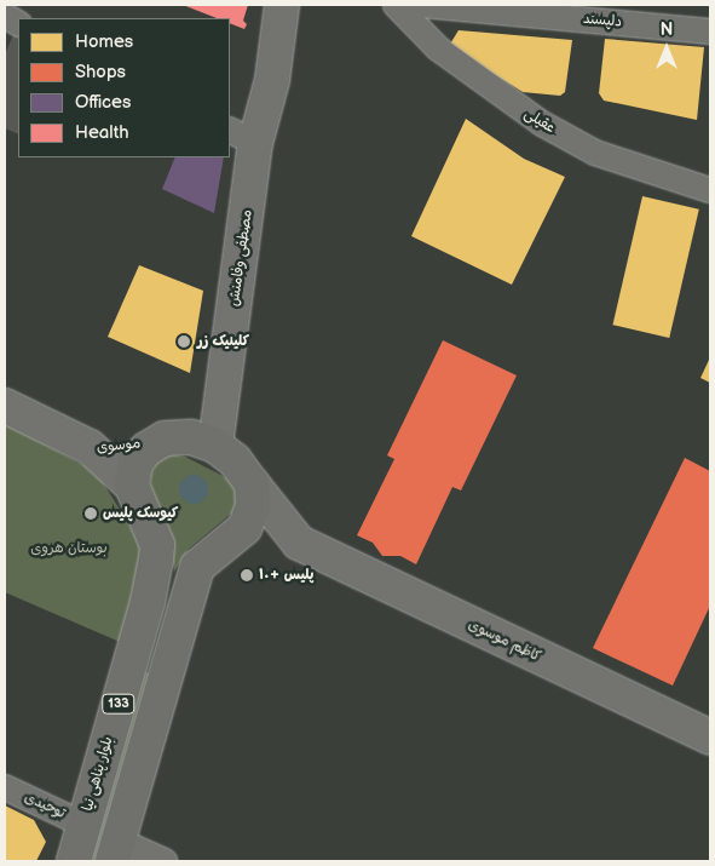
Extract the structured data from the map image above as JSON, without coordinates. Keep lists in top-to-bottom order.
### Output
{
  "streets": {
    "main road": [
      "مصطفی وفامنش",
      "موسوی",
      "کاظم موسوی",
      "133",
      "بلوار پناهی نیا"
    ],
    "street": ["دلپسند", "عقیلی", "توحیدی"]
  },
  "crossings": [
    ["موسوی", "بلوار پناهی نیا"],
    ["کاظم موسوی", "133"],
    ["بلوار پناهی نیا", "توحیدی"]
  ],
  "parks": ["بوستان هروی"],
  "places": ["کلینیک زر", "کیوسک پلیس", "پلیس +۱۰"],
  "legend": [
    "Homes",
    "Shops",
    "Offices",
    "Health"
  ],
  "north": "top"
}
